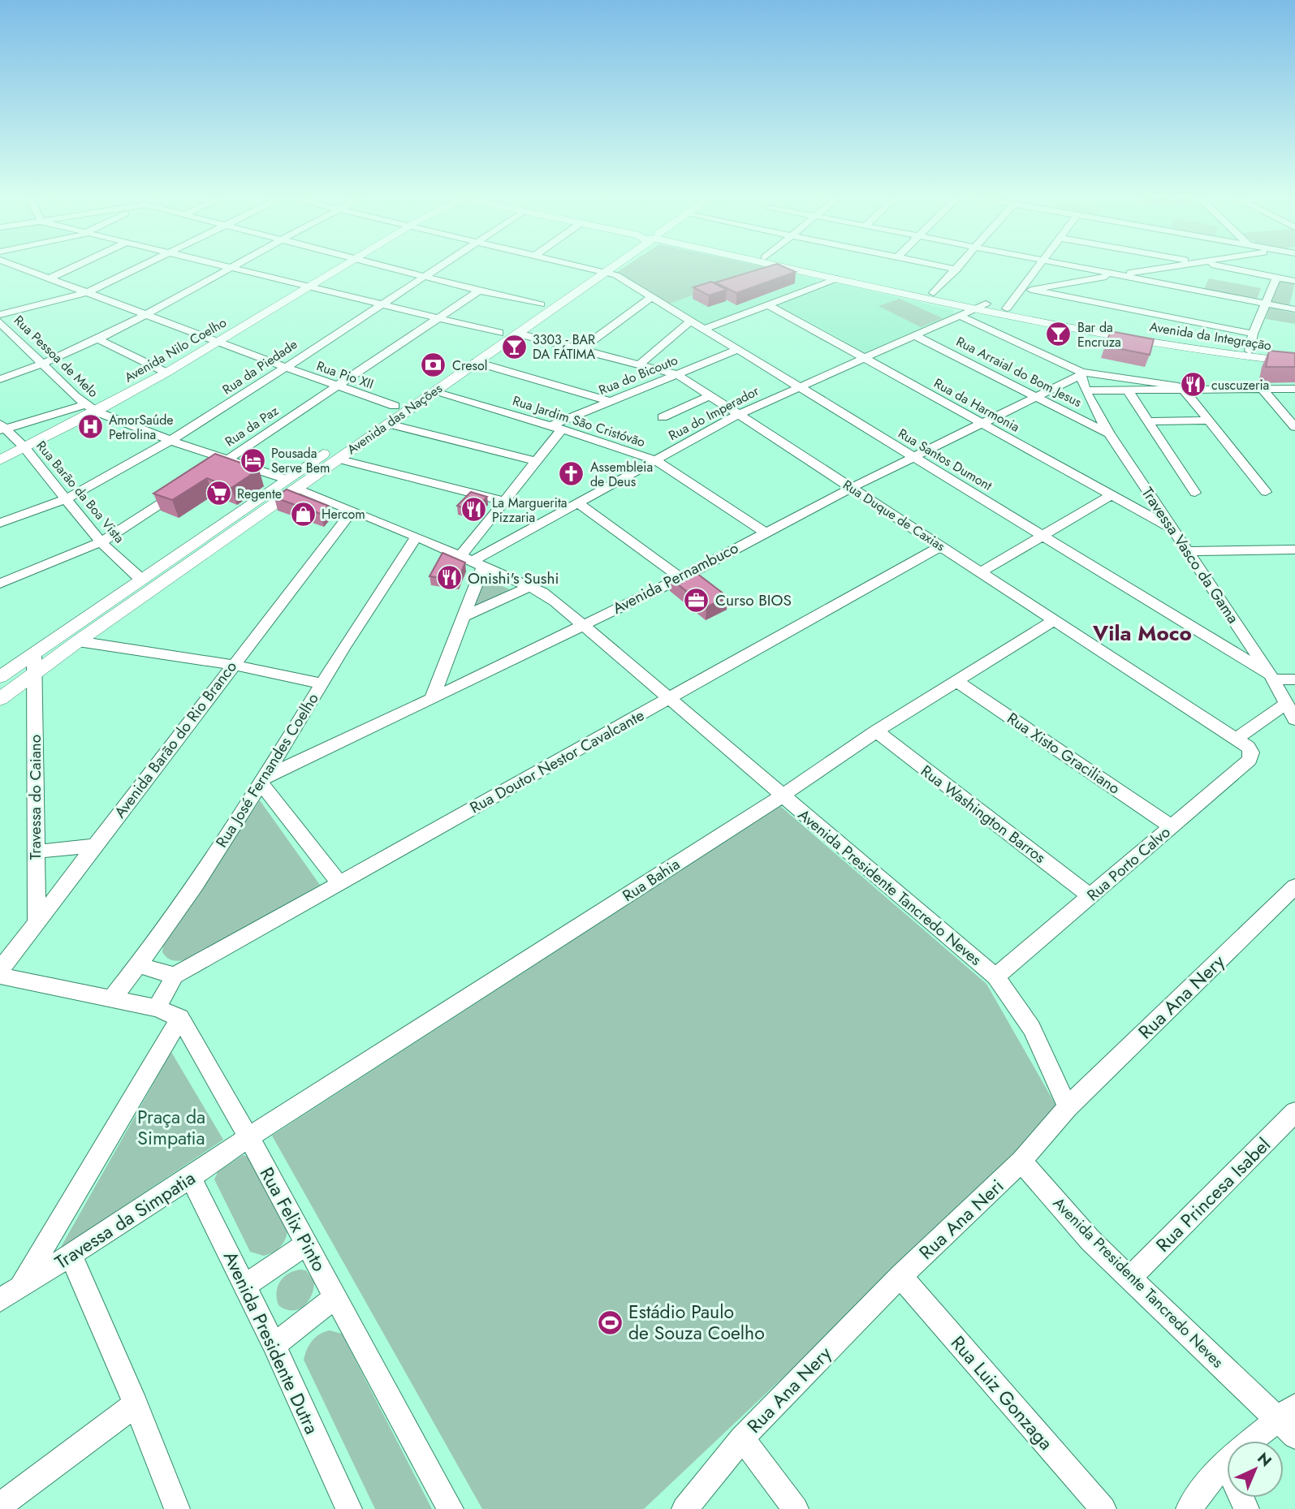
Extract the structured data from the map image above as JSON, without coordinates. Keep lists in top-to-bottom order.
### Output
{
  "streets": {
    "main road": ["Avenida da Integração", "Avenida Nilo Coelho", "Avenida das Nações"],
    "street": [
      "Rua Pessoa de Melo",
      "Rua da Piedade",
      "Rua Arraial do Bom Jesus",
      "Rua Pio XII",
      "Rua do Bicouto",
      "Rua da Harmonia",
      "Rua do Imperador",
      "Rua Jardim São Cristóvão",
      "Rua da Paz",
      "Rua Santos Dumont",
      "Rua Barão da Boa Vista",
      "Rua Duque de Caxias",
      "Travessa Vasco da Gama",
      "Avenida Pernambuco",
      "Avenida Barão do Rio Branco",
      "Rua Xisto Graciliano",
      "Rua Doutor Nestor Cavalcante",
      "Rua José Fernandes Coelho",
      "Travessa do Caiano",
      "Rua Washington Barros",
      "Rua Porto Calvo",
      "Rua Bahia",
      "Avenida Presidente Tancredo Neves",
      "Rua Ana Nery",
      "Rua Princesa Isabel",
      "Rua Felix Pinto",
      "Rua Ana Neri",
      "Travessa da Simpatia",
      "Avenida Presidente Dutra",
      "Rua Luiz Gonzaga"
    ]
  },
  "crossings": [
    ["Avenida da Integração", "Rua do Imperador"],
    ["Avenida Nilo Coelho", "Rua Pessoa de Melo"],
    ["Avenida Nilo Coelho", "Rua Pio XII"],
    ["Avenida Nilo Coelho", "Rua Barão da Boa Vista"],
    ["Rua Pessoa de Melo", "Rua da Piedade"],
    ["Rua Pessoa de Melo", "Avenida das Nações"],
    ["Rua Pessoa de Melo", "Rua da Paz"],
    ["Rua Pessoa de Melo", "Avenida Presidente Tancredo Neves"],
    ["Rua da Piedade", "Rua Pio XII"],
    ["Rua da Piedade", "Rua Barão da Boa Vista"],
    ["Rua Arraial do Bom Jesus", "Rua do Imperador"],
    ["Rua Arraial do Bom Jesus", "Travessa Vasco da Gama"],
    ["Rua Arraial do Bom Jesus", "Avenida Pernambuco"],
    ["Rua Pio XII", "Avenida das Nações"],
    ["Rua Pio XII", "Rua da Paz"],
    ["Rua do Bicouto", "Rua do Imperador"],
    ["Rua do Bicouto", "Rua Jardim São Cristóvão"],
    ["Rua do Bicouto", "Rua Santos Dumont"],
    ["Rua do Bicouto", "Rua Duque de Caxias"],
    ["Rua do Bicouto", "Avenida Pernambuco"],
    ["Rua do Bicouto", "Avenida Presidente Tancredo Neves"],
    ["Rua da Harmonia", "Rua do Imperador"],
    ["Rua da Harmonia", "Travessa Vasco da Gama"],
    ["Rua da Harmonia", "Avenida Pernambuco"],
    ["Rua do Imperador", "Rua Jardim São Cristóvão"],
    ["Rua do Imperador", "Rua Santos Dumont"],
    ["Rua do Imperador", "Rua Duque de Caxias"],
    ["Rua do Imperador", "Avenida Presidente Tancredo Neves"],
    ["Avenida das Nações", "Rua Jardim São Cristóvão"],
    ["Avenida das Nações", "Rua Santos Dumont"],
    ["Avenida das Nações", "Rua Barão da Boa Vista"],
    ["Avenida das Nações", "Rua Duque de Caxias"],
    ["Avenida das Nações", "Travessa do Caiano"],
    ["Avenida das Nações", "Avenida Presidente Tancredo Neves"],
    ["Rua Jardim São Cristóvão", "Avenida Pernambuco"],
    ["Rua Santos Dumont", "Travessa Vasco da Gama"],
    ["Rua Santos Dumont", "Avenida Pernambuco"],
    ["Rua Duque de Caxias", "Avenida Pernambuco"],
    ["Rua Duque de Caxias", "Rua Doutor Nestor Cavalcante"],
    ["Rua Duque de Caxias", "Rua Porto Calvo"],
    ["Rua Duque de Caxias", "Rua Bahia"],
    ["Travessa Vasco da Gama", "Avenida Pernambuco"],
    ["Avenida Pernambuco", "Rua José Fernandes Coelho"],
    ["Avenida Pernambuco", "Avenida Presidente Tancredo Neves"],
    ["Avenida Barão do Rio Branco", "Travessa do Caiano"],
    ["Avenida Barão do Rio Branco", "Avenida Presidente Tancredo Neves"],
    ["Rua Xisto Graciliano", "Rua Porto Calvo"],
    ["Rua Xisto Graciliano", "Rua Bahia"],
    ["Rua Doutor Nestor Cavalcante", "Avenida Presidente Tancredo Neves"],
    ["Rua José Fernandes Coelho", "Avenida Presidente Tancredo Neves"],
    ["Rua Washington Barros", "Rua Porto Calvo"],
    ["Rua Washington Barros", "Rua Bahia"],
    ["Rua Porto Calvo", "Avenida Presidente Tancredo Neves"],
    ["Rua Bahia", "Avenida Presidente Tancredo Neves"],
    ["Rua Bahia", "Rua Felix Pinto"],
    ["Rua Bahia", "Travessa da Simpatia"],
    ["Avenida Presidente Tancredo Neves", "Rua Ana Nery"],
    ["Avenida Presidente Tancredo Neves", "Rua Princesa Isabel"],
    ["Avenida Presidente Tancredo Neves", "Rua Ana Neri"],
    ["Rua Ana Nery", "Rua Ana Neri"],
    ["Rua Ana Nery", "Rua Luiz Gonzaga"],
    ["Rua Felix Pinto", "Travessa da Simpatia"],
    ["Rua Ana Neri", "Rua Luiz Gonzaga"],
    ["Travessa da Simpatia", "Avenida Presidente Dutra"]
  ],
  "districts": ["Vila Moco"],
  "parks": ["Praça da Simpatia"],
  "places": {
    "bar": ["Bar da Encruza", "3303 - BAR DA FÁTIMA"],
    "bank": ["Cresol"],
    "restaurant": ["cuscuzeria", "La Marguerita Pizzaria", "Onishi's Sushi"],
    "hospital": ["AmorSaúde Petrolina"],
    "hotel": ["Pousada Serve Bem"],
    "church": ["Assembleia de Deus"],
    "supermarket": ["Regente"],
    "shop": ["Hercom"],
    "office": ["Curso BIOS"],
    "sports": ["Estádio Paulo de Souza Coelho"]
  },
  "north": "top right"
}
